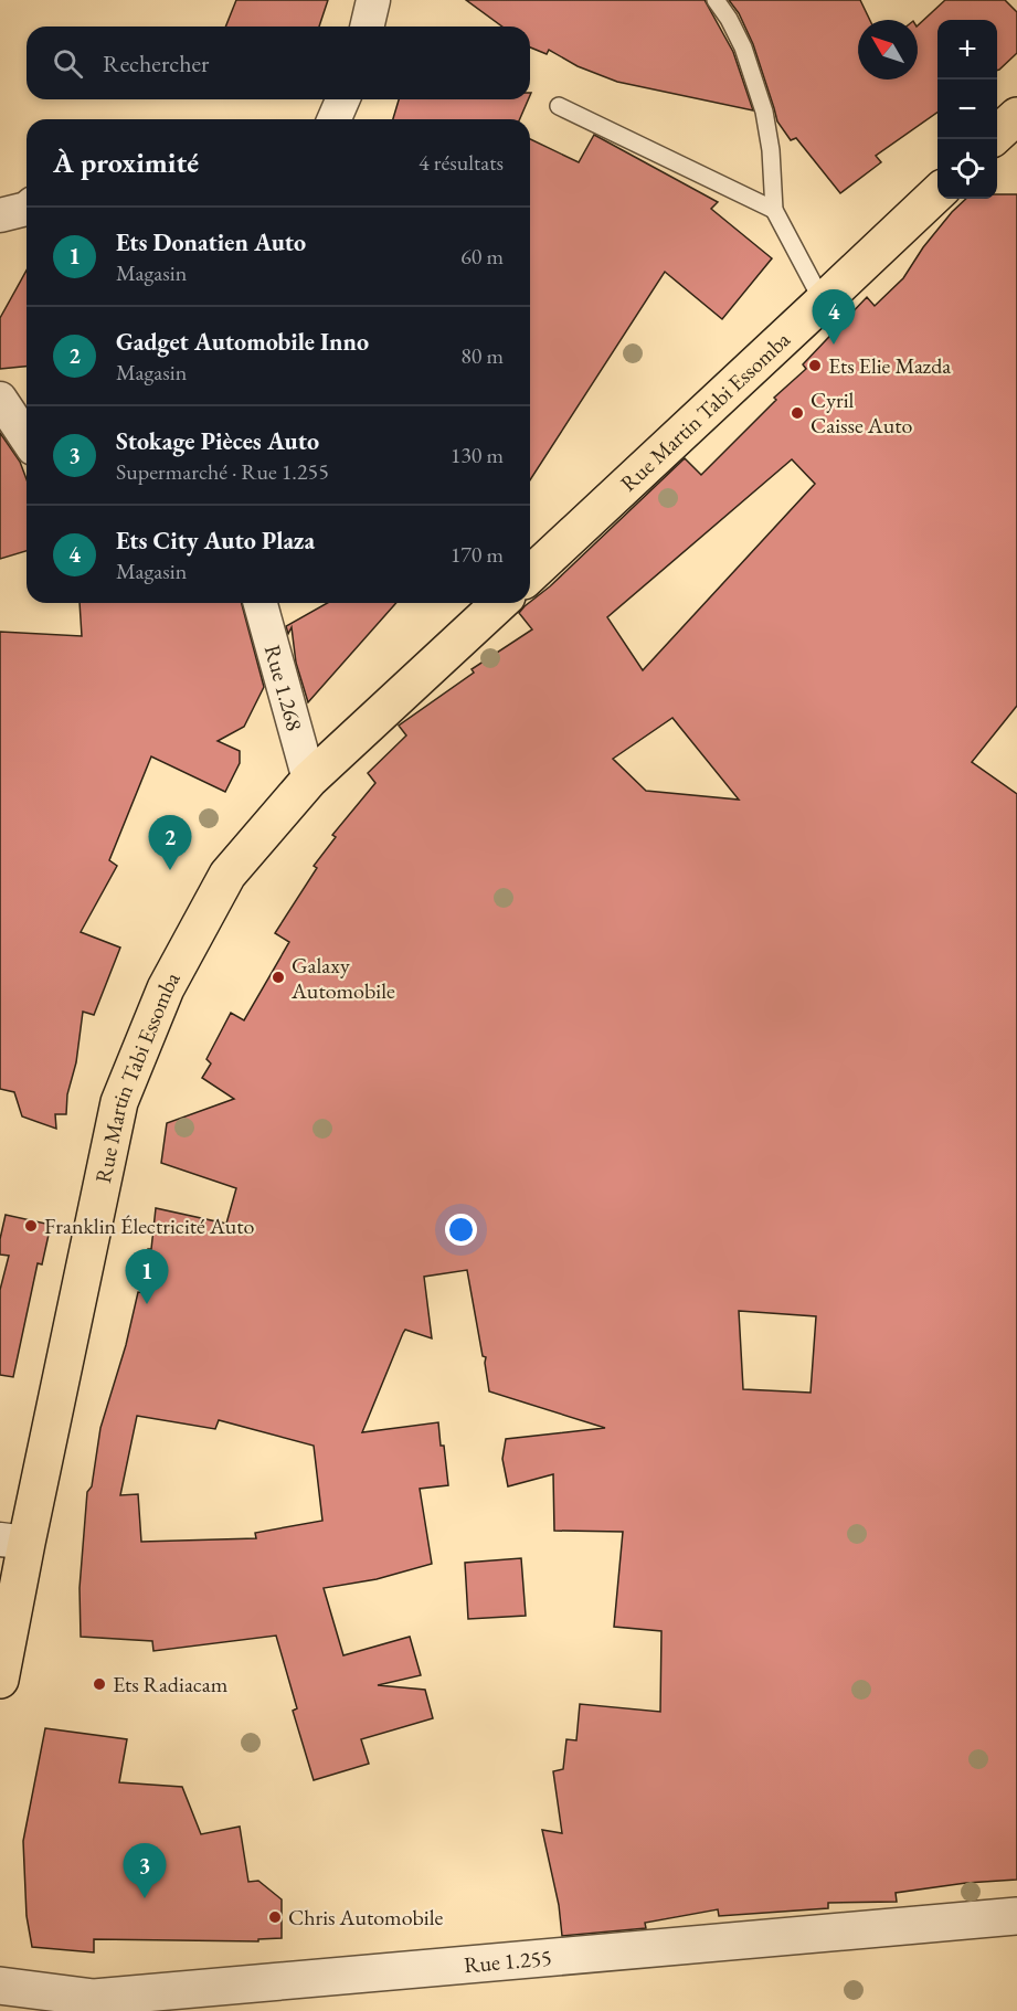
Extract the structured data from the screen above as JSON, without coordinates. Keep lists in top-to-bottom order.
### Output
{
  "streets": {
    "main road": ["Rue Martin Tabi Essomba"],
    "street": ["Rue 1.268", "Rue 1.255"]
  },
  "crossings": [
    ["Rue Martin Tabi Essomba", "Rue 1.268"]
  ],
  "places": [
    "Ets Elie Mazda",
    "Cyril Caisse Auto",
    "Galaxy Automobile",
    "Franklin Électricité Auto",
    "Ets Radiacam",
    "Chris Automobile"
  ],
  "north": "top left",
  "page": {
    "map_buttons": ["+", "−"],
    "search": "Rechercher",
    "heading": ["À proximité", "4 résultats"],
    "list": [
      {
        "mark": "1",
        "name": "Ets Donatien Auto",
        "note": "Magasin",
        "value": "60 m"
      },
      {
        "mark": "2",
        "name": "Gadget Automobile Inno",
        "note": "Magasin",
        "value": "80 m"
      },
      {
        "mark": "3",
        "name": "Stokage Pièces Auto",
        "note": "Supermarché · Rue 1.255",
        "value": "130 m"
      },
      {
        "mark": "4",
        "name": "Ets City Auto Plaza",
        "note": "Magasin",
        "value": "170 m"
      }
    ],
    "pins": [
      "4",
      "2",
      "1",
      "3"
    ]
  }
}
